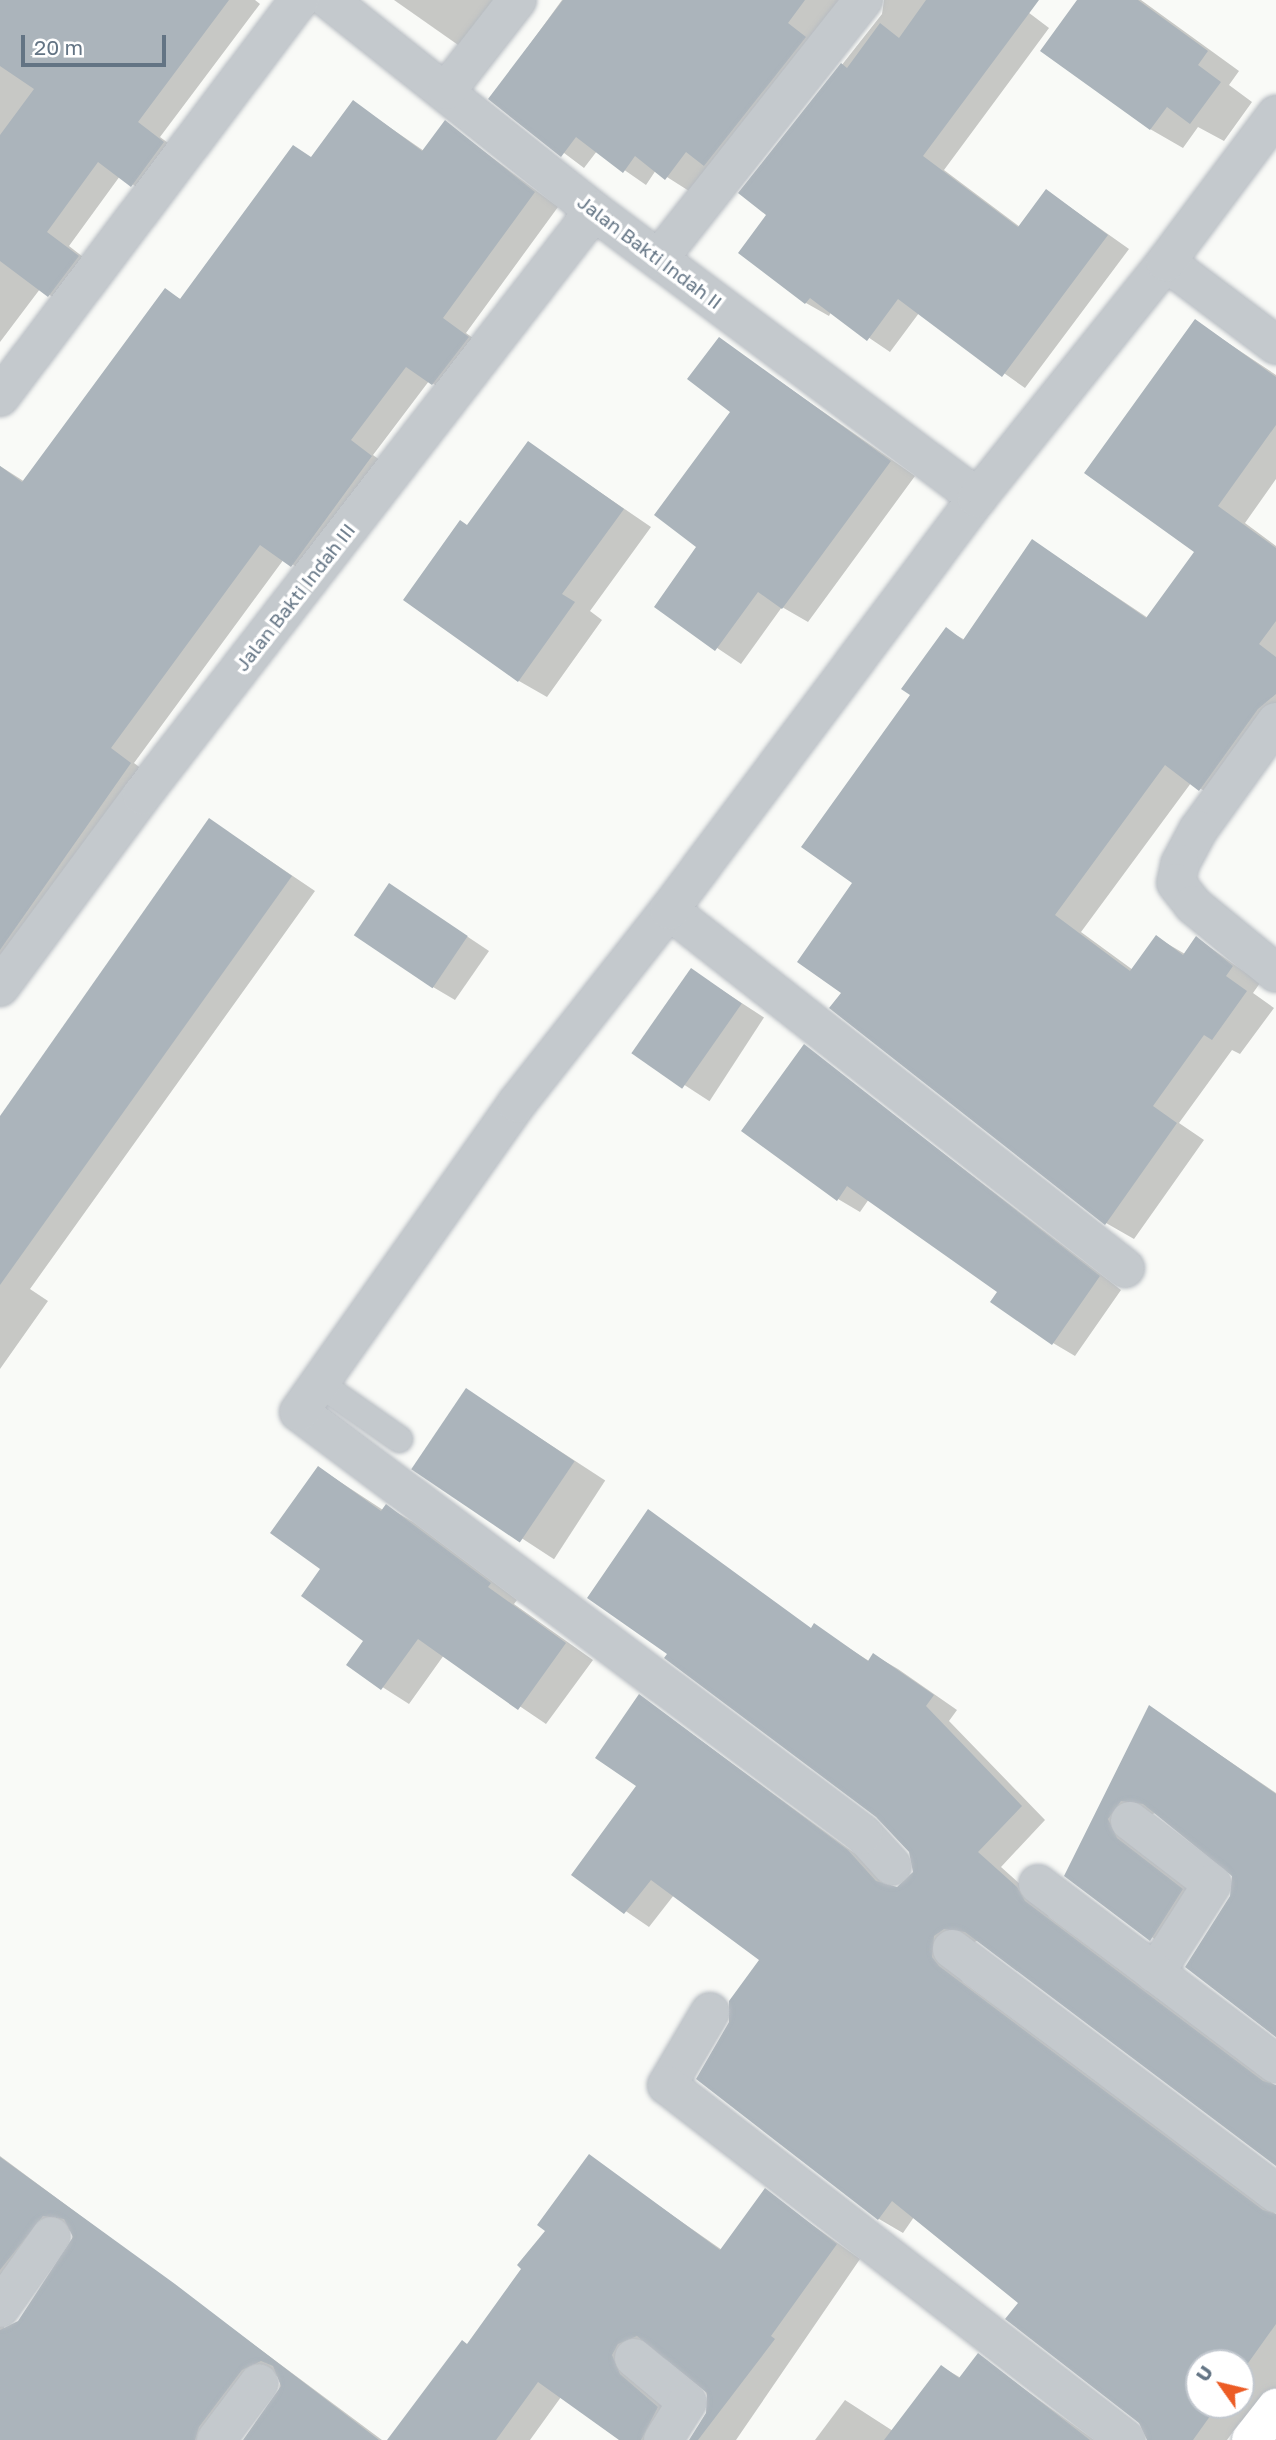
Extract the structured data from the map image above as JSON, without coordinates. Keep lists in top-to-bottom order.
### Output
{
  "streets": {
    "street": ["Jalan Bakti Indah II", "Jalan Bakti Indah III"]
  },
  "crossings": [
    ["Jalan Bakti Indah II", "Jalan Bakti Indah III"]
  ],
  "scale_bar": "20 m",
  "north": "top left"
}
